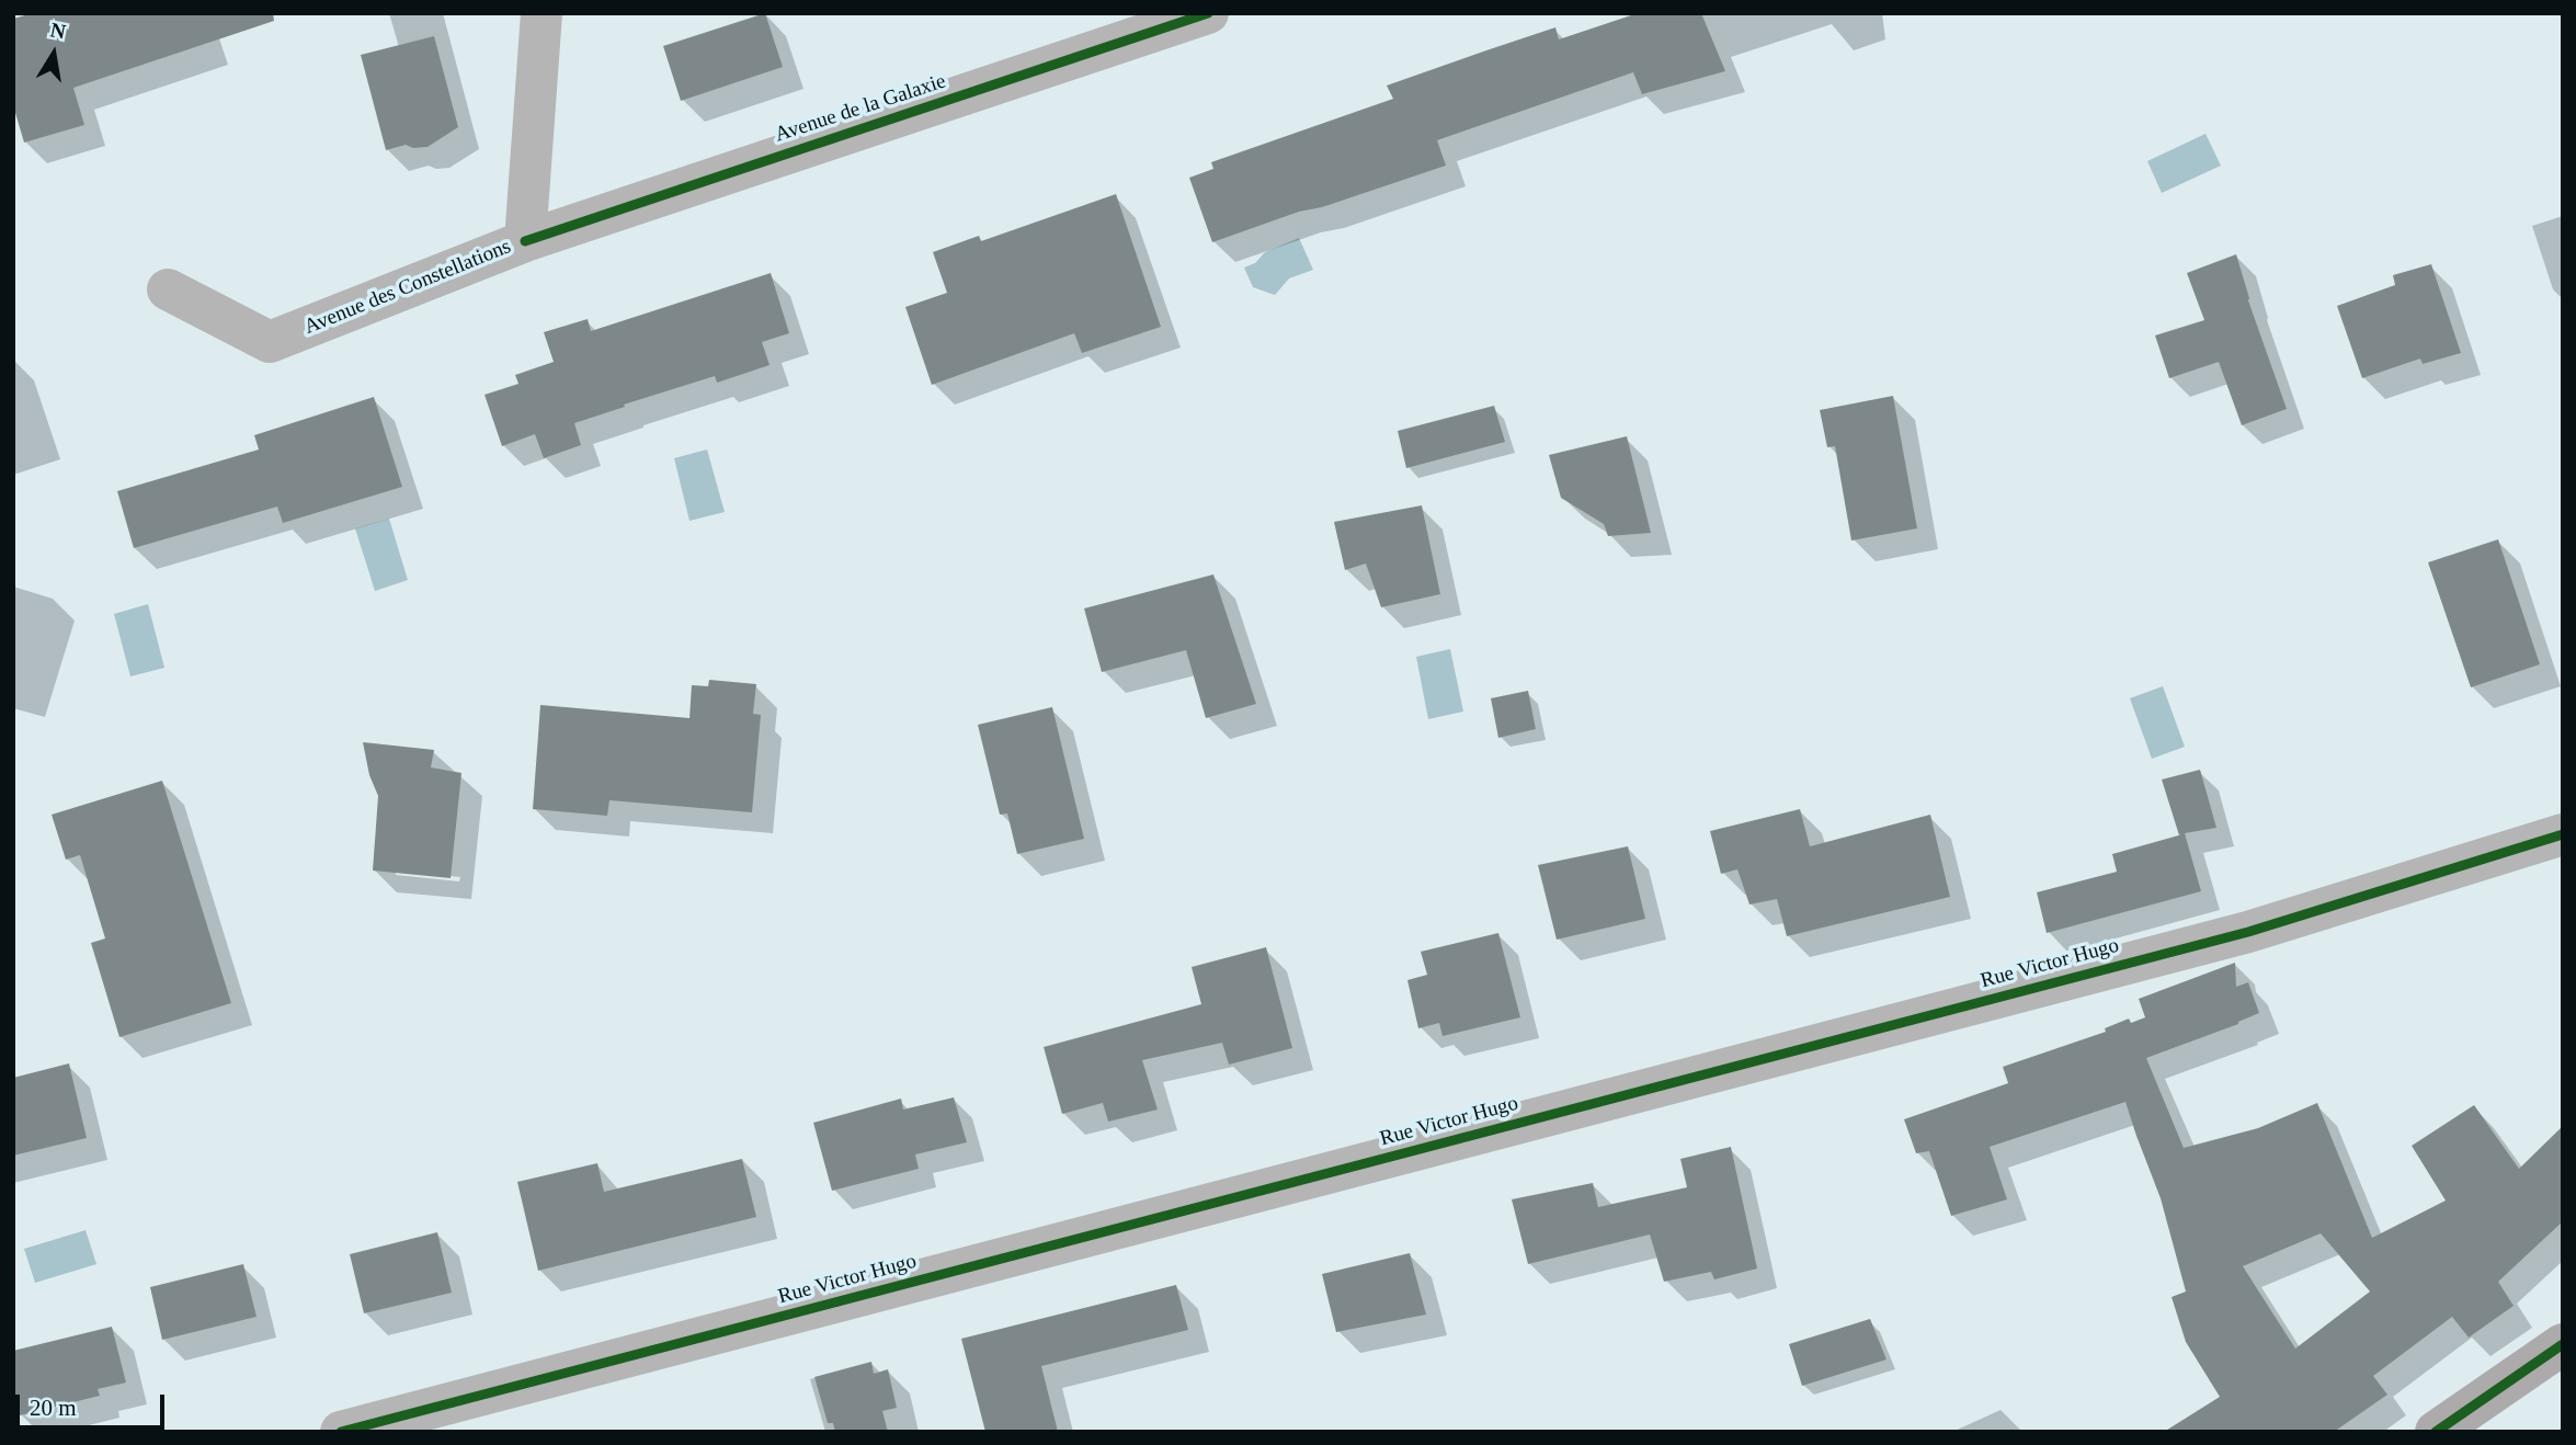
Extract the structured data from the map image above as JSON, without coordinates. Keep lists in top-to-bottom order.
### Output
{
  "streets": {
    "street": ["Avenue de la Galaxie", "Avenue des Constellations", "Rue Victor Hugo"]
  },
  "crossings": [
    ["Avenue de la Galaxie", "Avenue des Constellations"]
  ],
  "scale_bar": "20 m",
  "north": "top"
}
